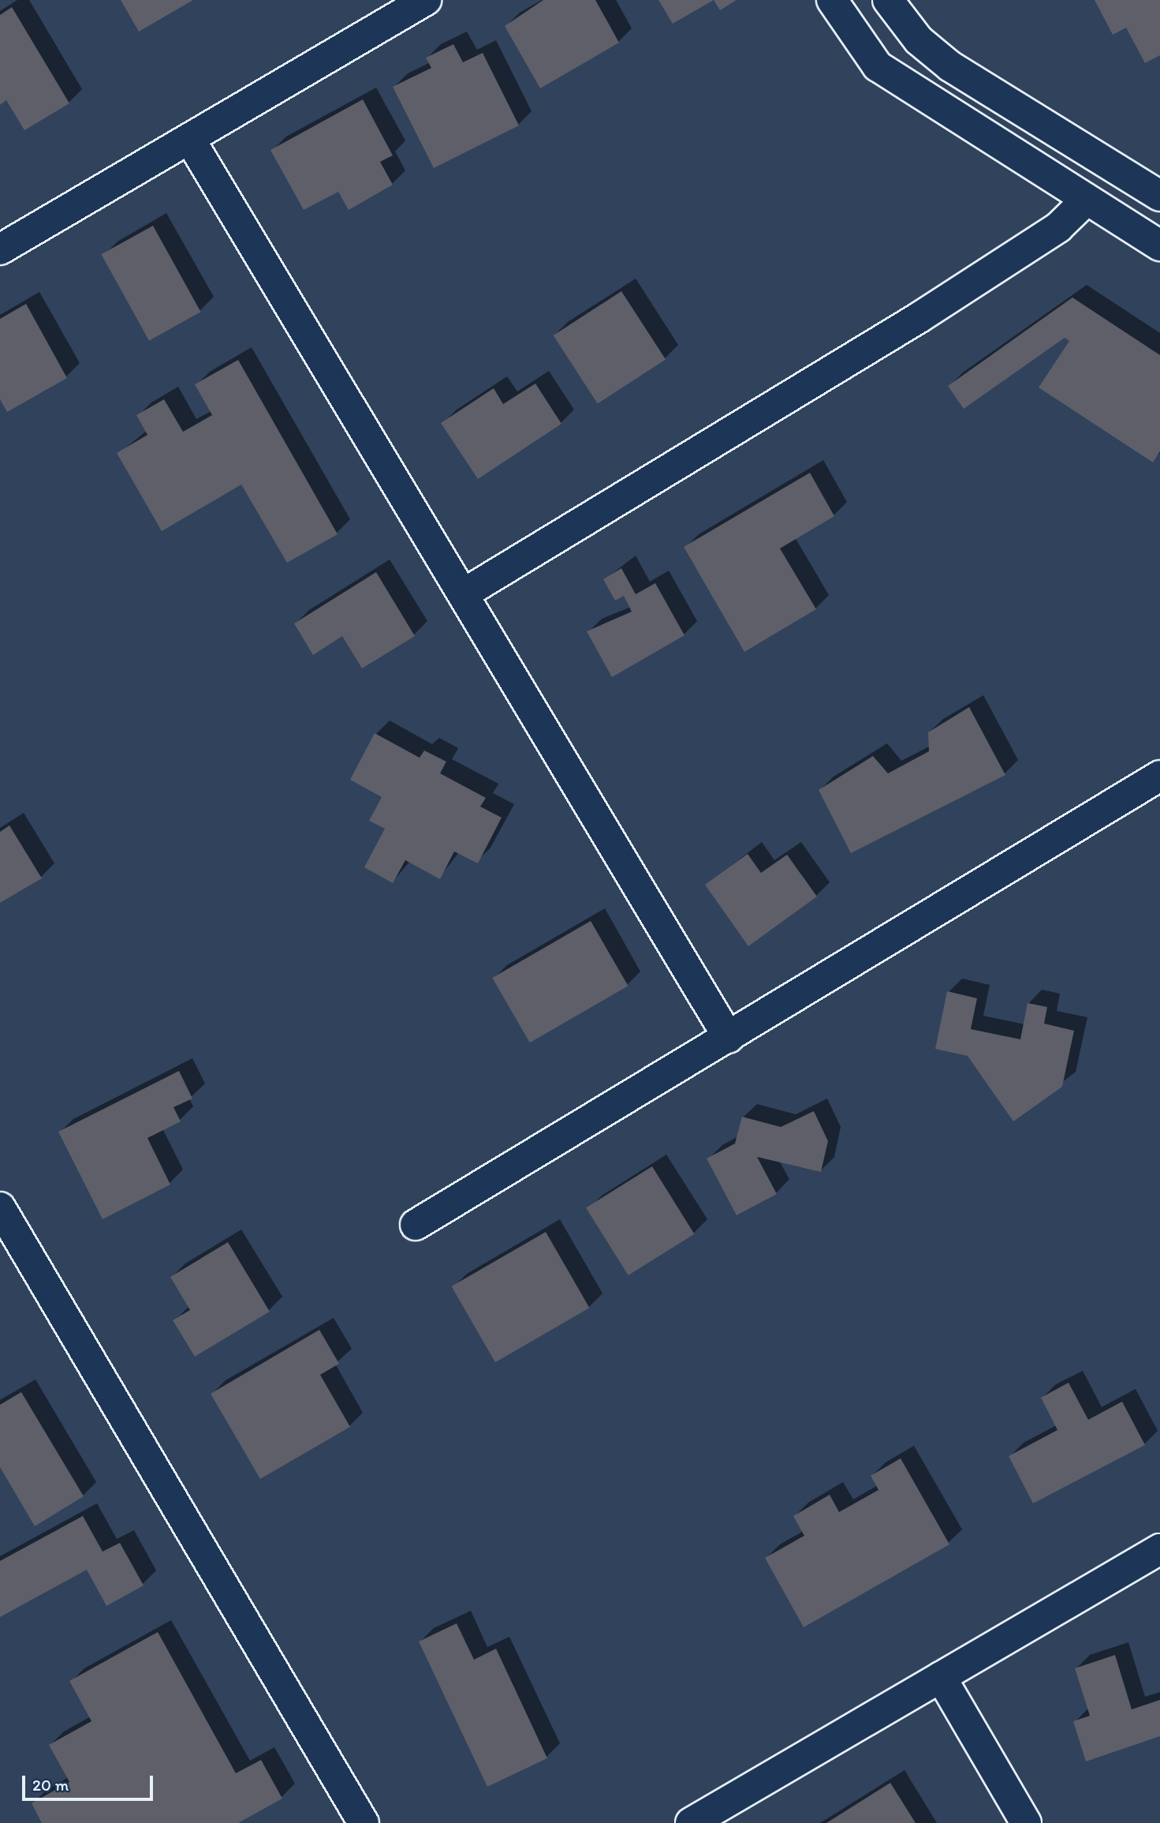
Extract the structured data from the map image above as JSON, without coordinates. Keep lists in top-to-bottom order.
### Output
{
  "scale_bar": "20 m"
}
